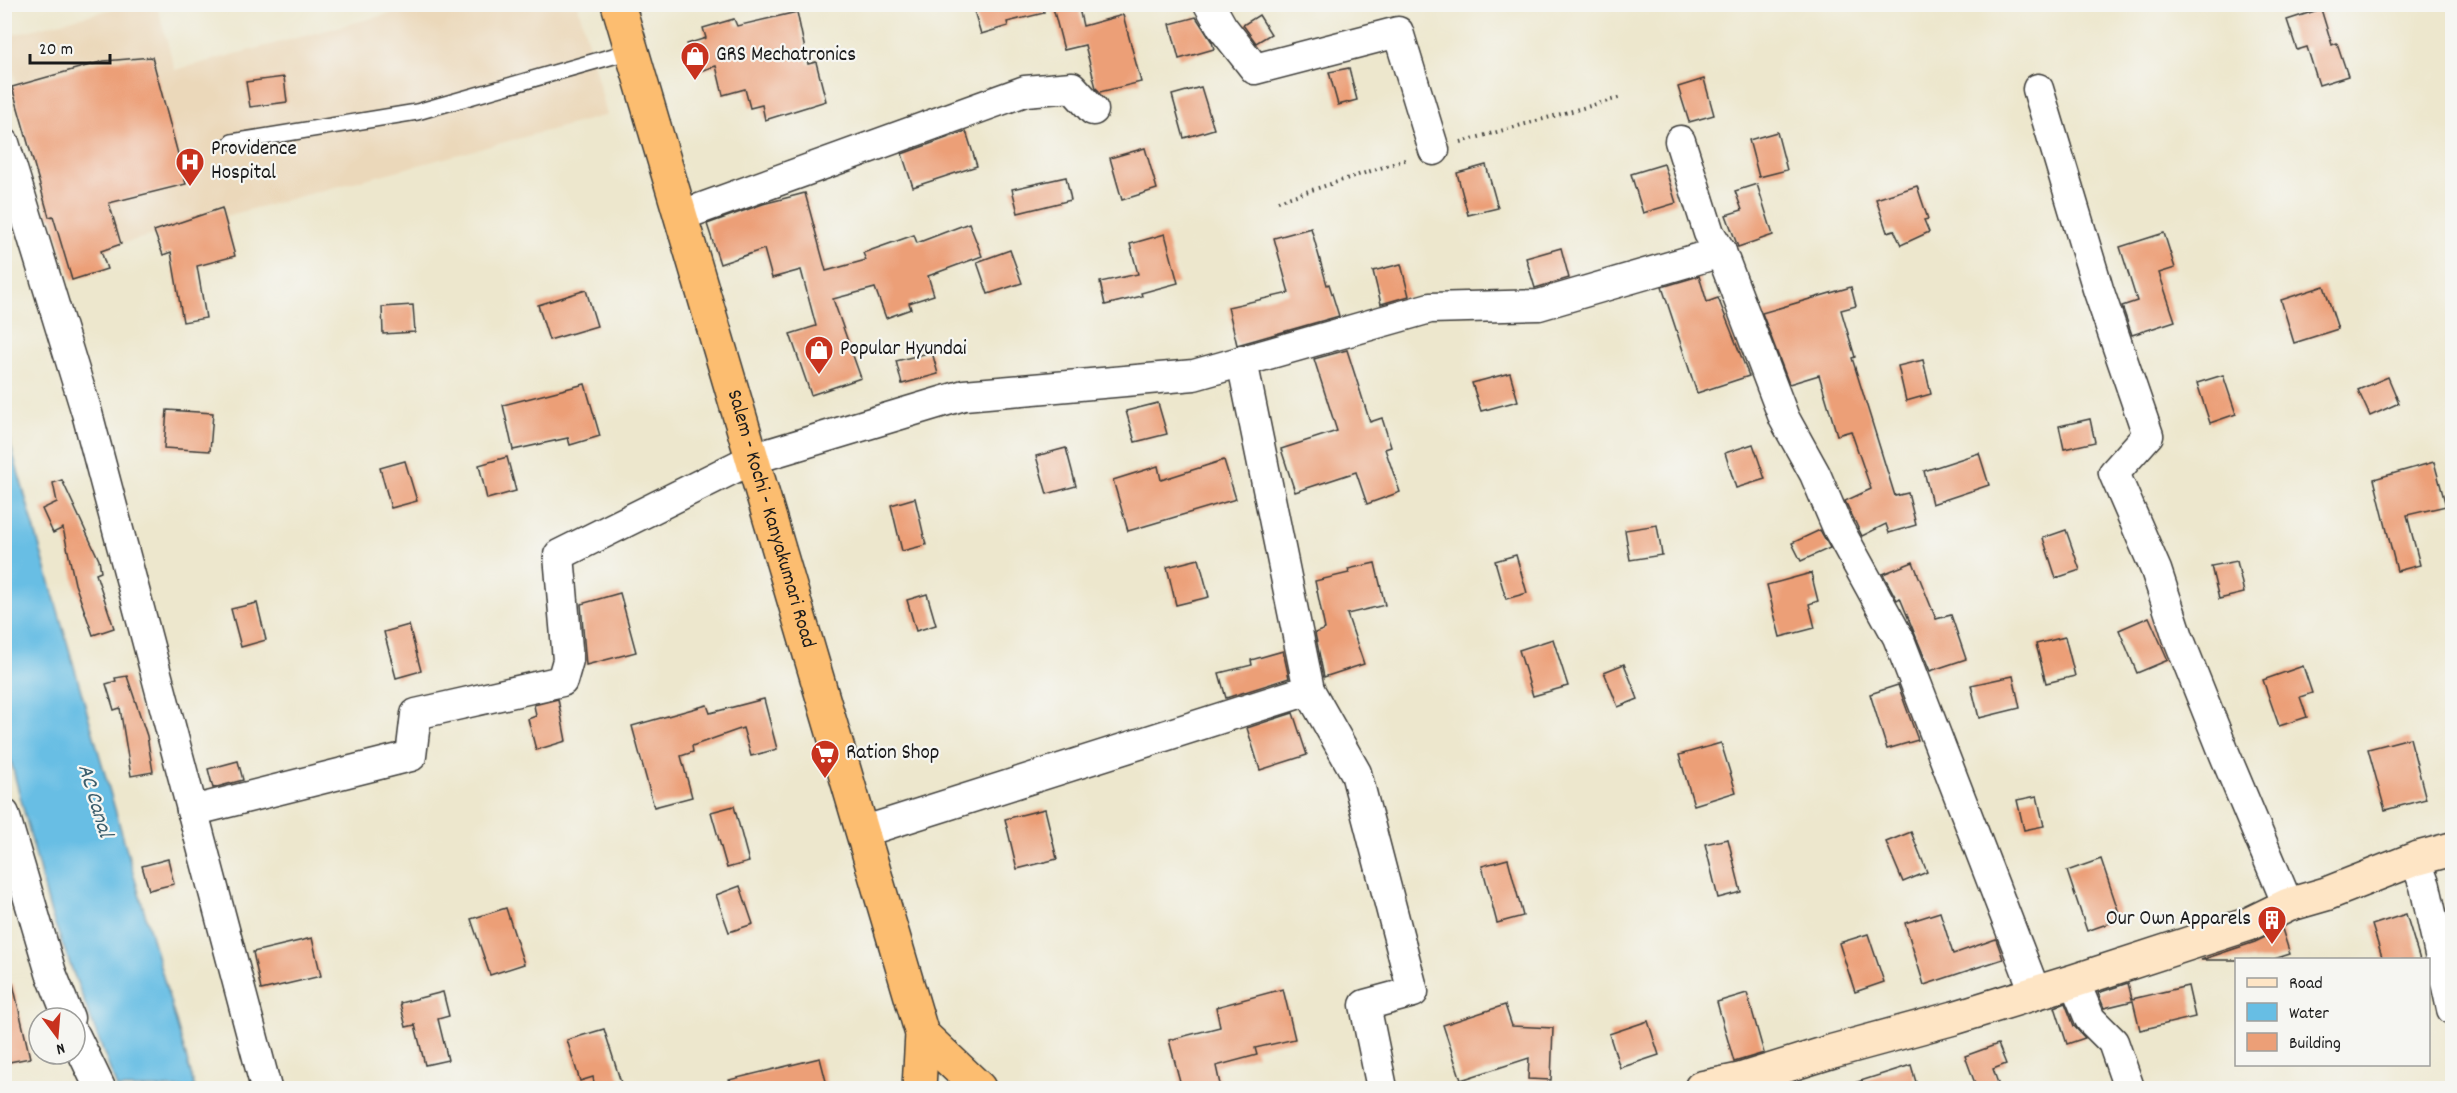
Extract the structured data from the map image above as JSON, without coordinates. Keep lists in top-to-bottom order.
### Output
{
  "streets": {
    "highway": ["Salem - Kochi - Kanyakumari Road"]
  },
  "water": ["AC Canal"],
  "places": {
    "shop": ["GRS Mechatronics", "Popular Hyundai"],
    "hospital": ["Providence Hospital"],
    "supermarket": ["Ration Shop"],
    "building": ["Our Own Apparels"]
  },
  "legend": ["Road", "Water", "Building"],
  "scale_bar": "20 m",
  "north": "bottom"
}
